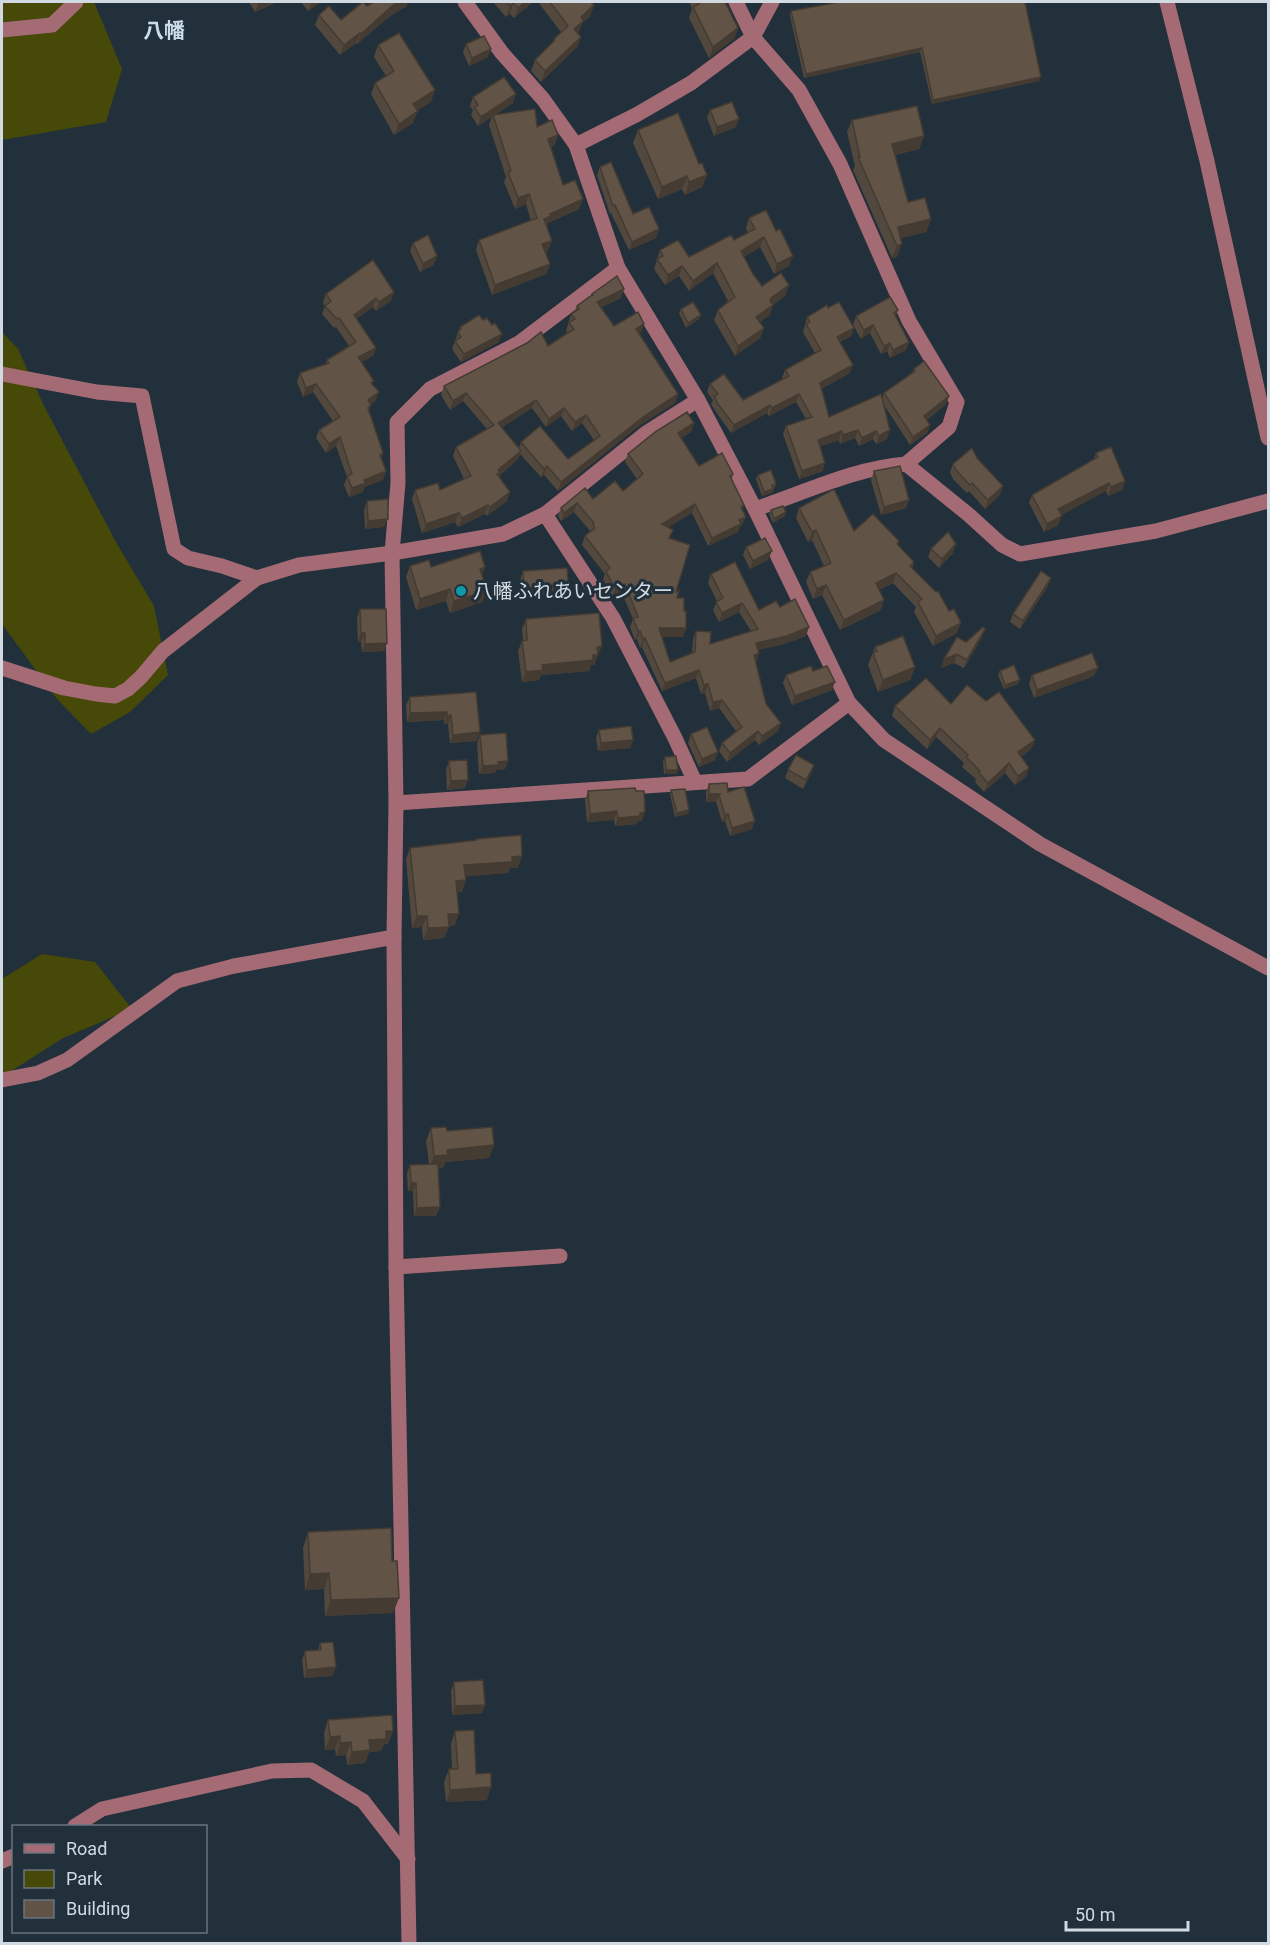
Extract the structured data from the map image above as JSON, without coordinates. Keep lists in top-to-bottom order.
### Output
{
  "districts": ["八幡"],
  "places": ["八幡ふれあいセンター"],
  "legend": ["Road", "Park", "Building"],
  "scale_bar": "50 m"
}
